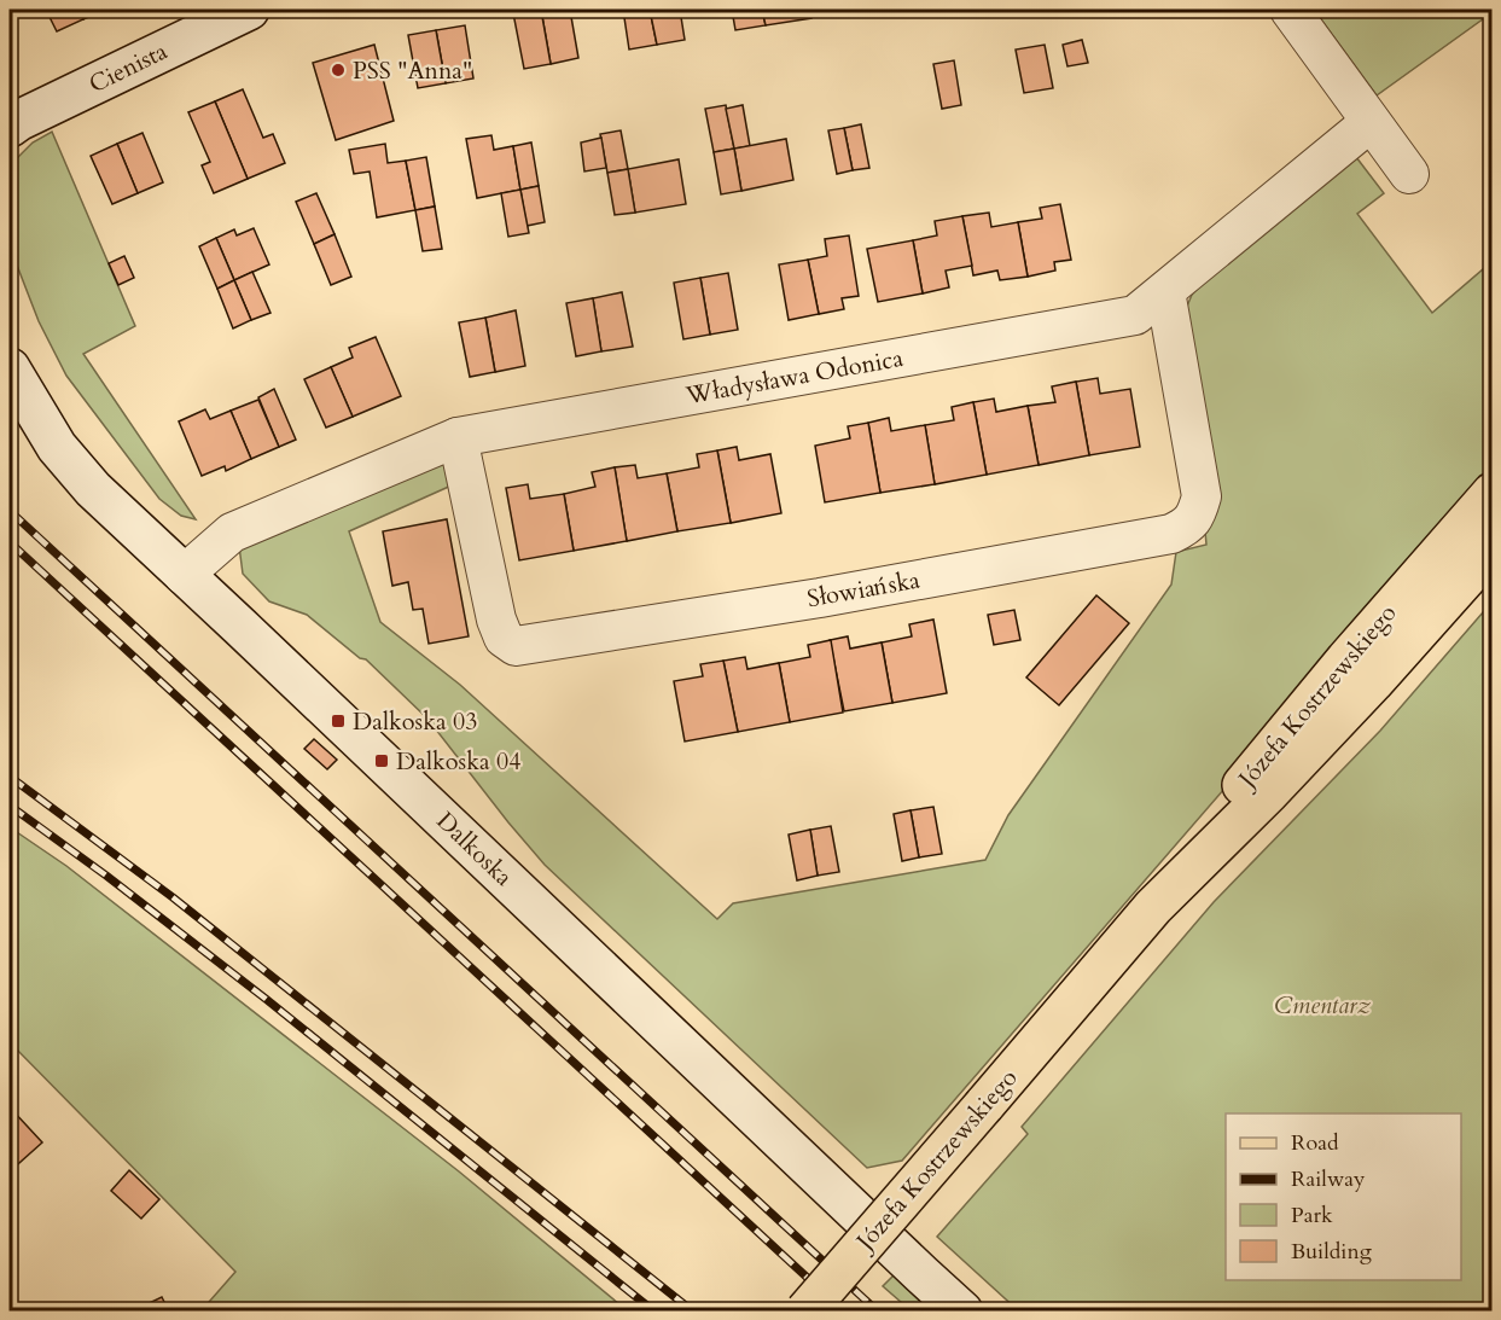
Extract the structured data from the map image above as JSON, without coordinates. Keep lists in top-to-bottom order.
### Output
{
  "streets": {
    "main road": ["Józefa Kostrzewskiego"],
    "street": [
      "Cienista",
      "Władysława Odonica",
      "Słowiańska",
      "Dalkoska"
    ]
  },
  "crossings": [
    ["Władysława Odonica", "Słowiańska"],
    ["Władysława Odonica", "Dalkoska"]
  ],
  "parks": ["Cmentarz"],
  "places": {
    "other": ["PSS \"Anna\""],
    "transit": ["Dalkoska 03", "Dalkoska 04"]
  },
  "legend": [
    "Road",
    "Railway",
    "Park",
    "Building"
  ]
}
